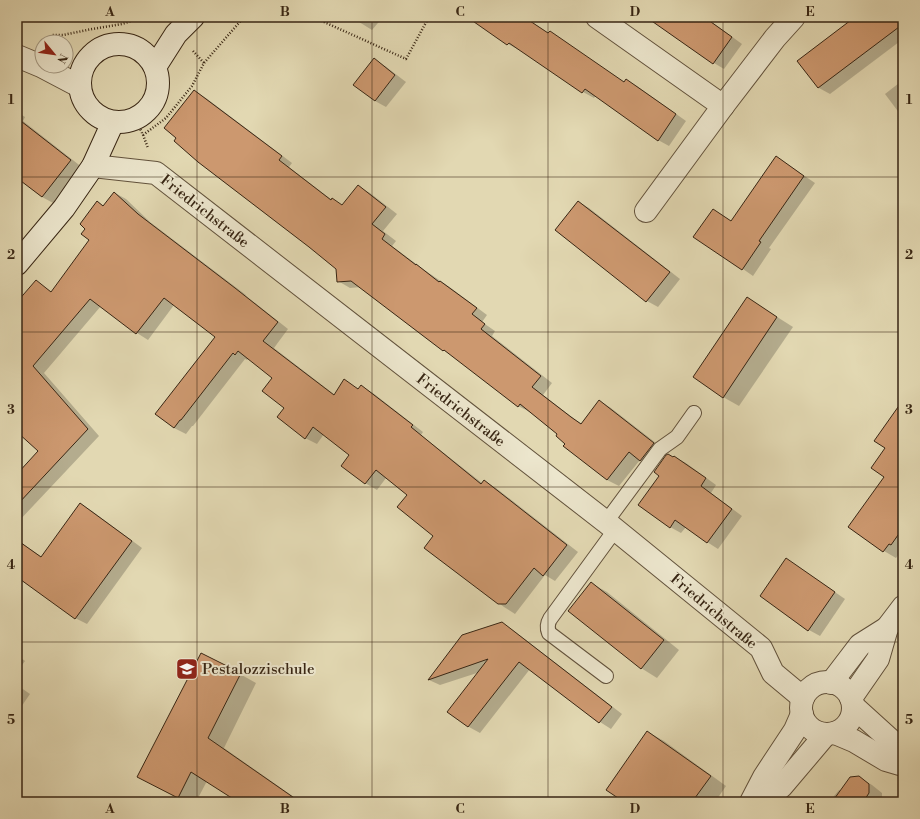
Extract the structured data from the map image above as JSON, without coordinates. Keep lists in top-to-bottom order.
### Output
{
  "streets": {
    "street": ["Friedrichstraße"]
  },
  "places": {
    "school or university": ["Pestalozzischule"]
  },
  "north": "bottom right",
  "grid": {
    "columns": [
      "A",
      "B",
      "C",
      "D",
      "E"
    ],
    "rows": [
      "1",
      "2",
      "3",
      "4",
      "5"
    ]
  }
}
